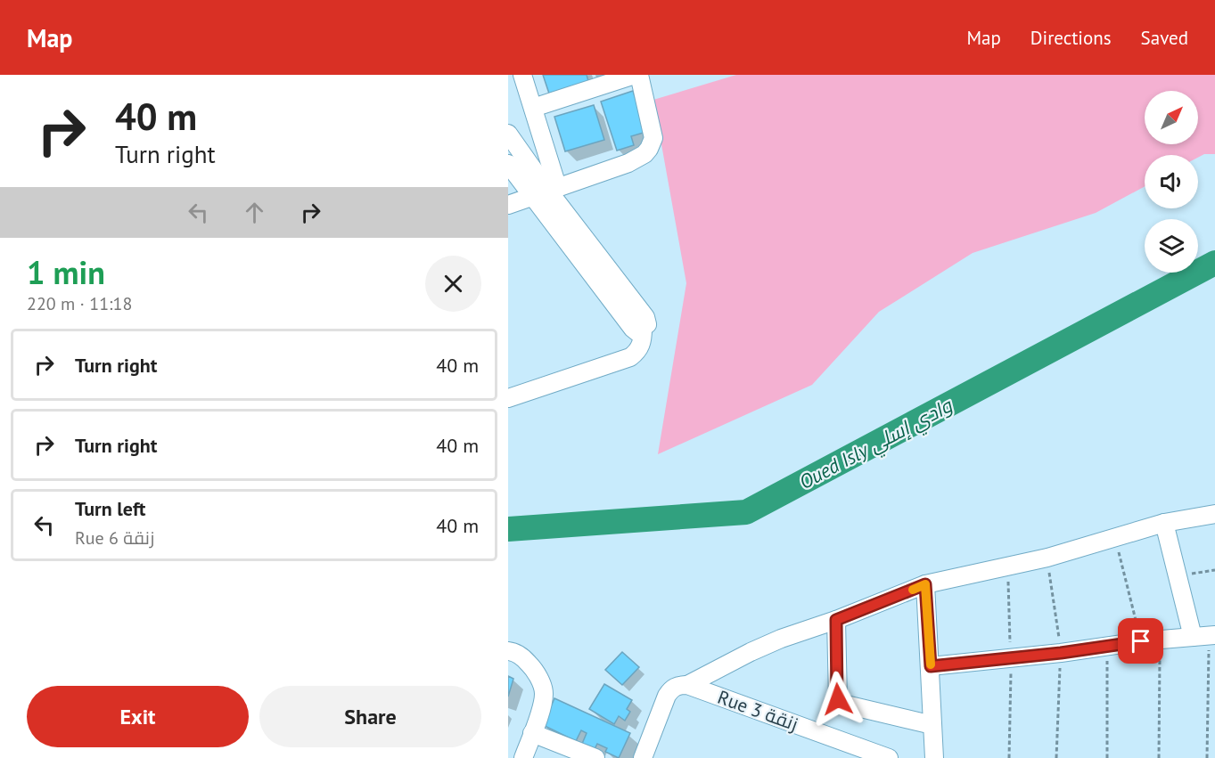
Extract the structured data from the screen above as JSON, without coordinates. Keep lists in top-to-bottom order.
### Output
{
  "streets": {
    "street": ["Rue 3 زنقة"]
  },
  "water": ["Oued Isly وادي إسلي"],
  "north": "top right",
  "page": {
    "header": "Map",
    "nav": ["Map", "Directions", "Saved"],
    "turn": ["40 m", "Turn right"],
    "heading": ["1 min", "220 m · 11:18"],
    "list": [
      {
        "name": "Turn right",
        "value": "40 m"
      },
      {
        "name": "Turn right",
        "value": "40 m"
      },
      {
        "name": "Turn left",
        "note": "Rue 6 زنقة",
        "value": "40 m"
      }
    ],
    "buttons": ["Exit", "Share"]
  }
}
